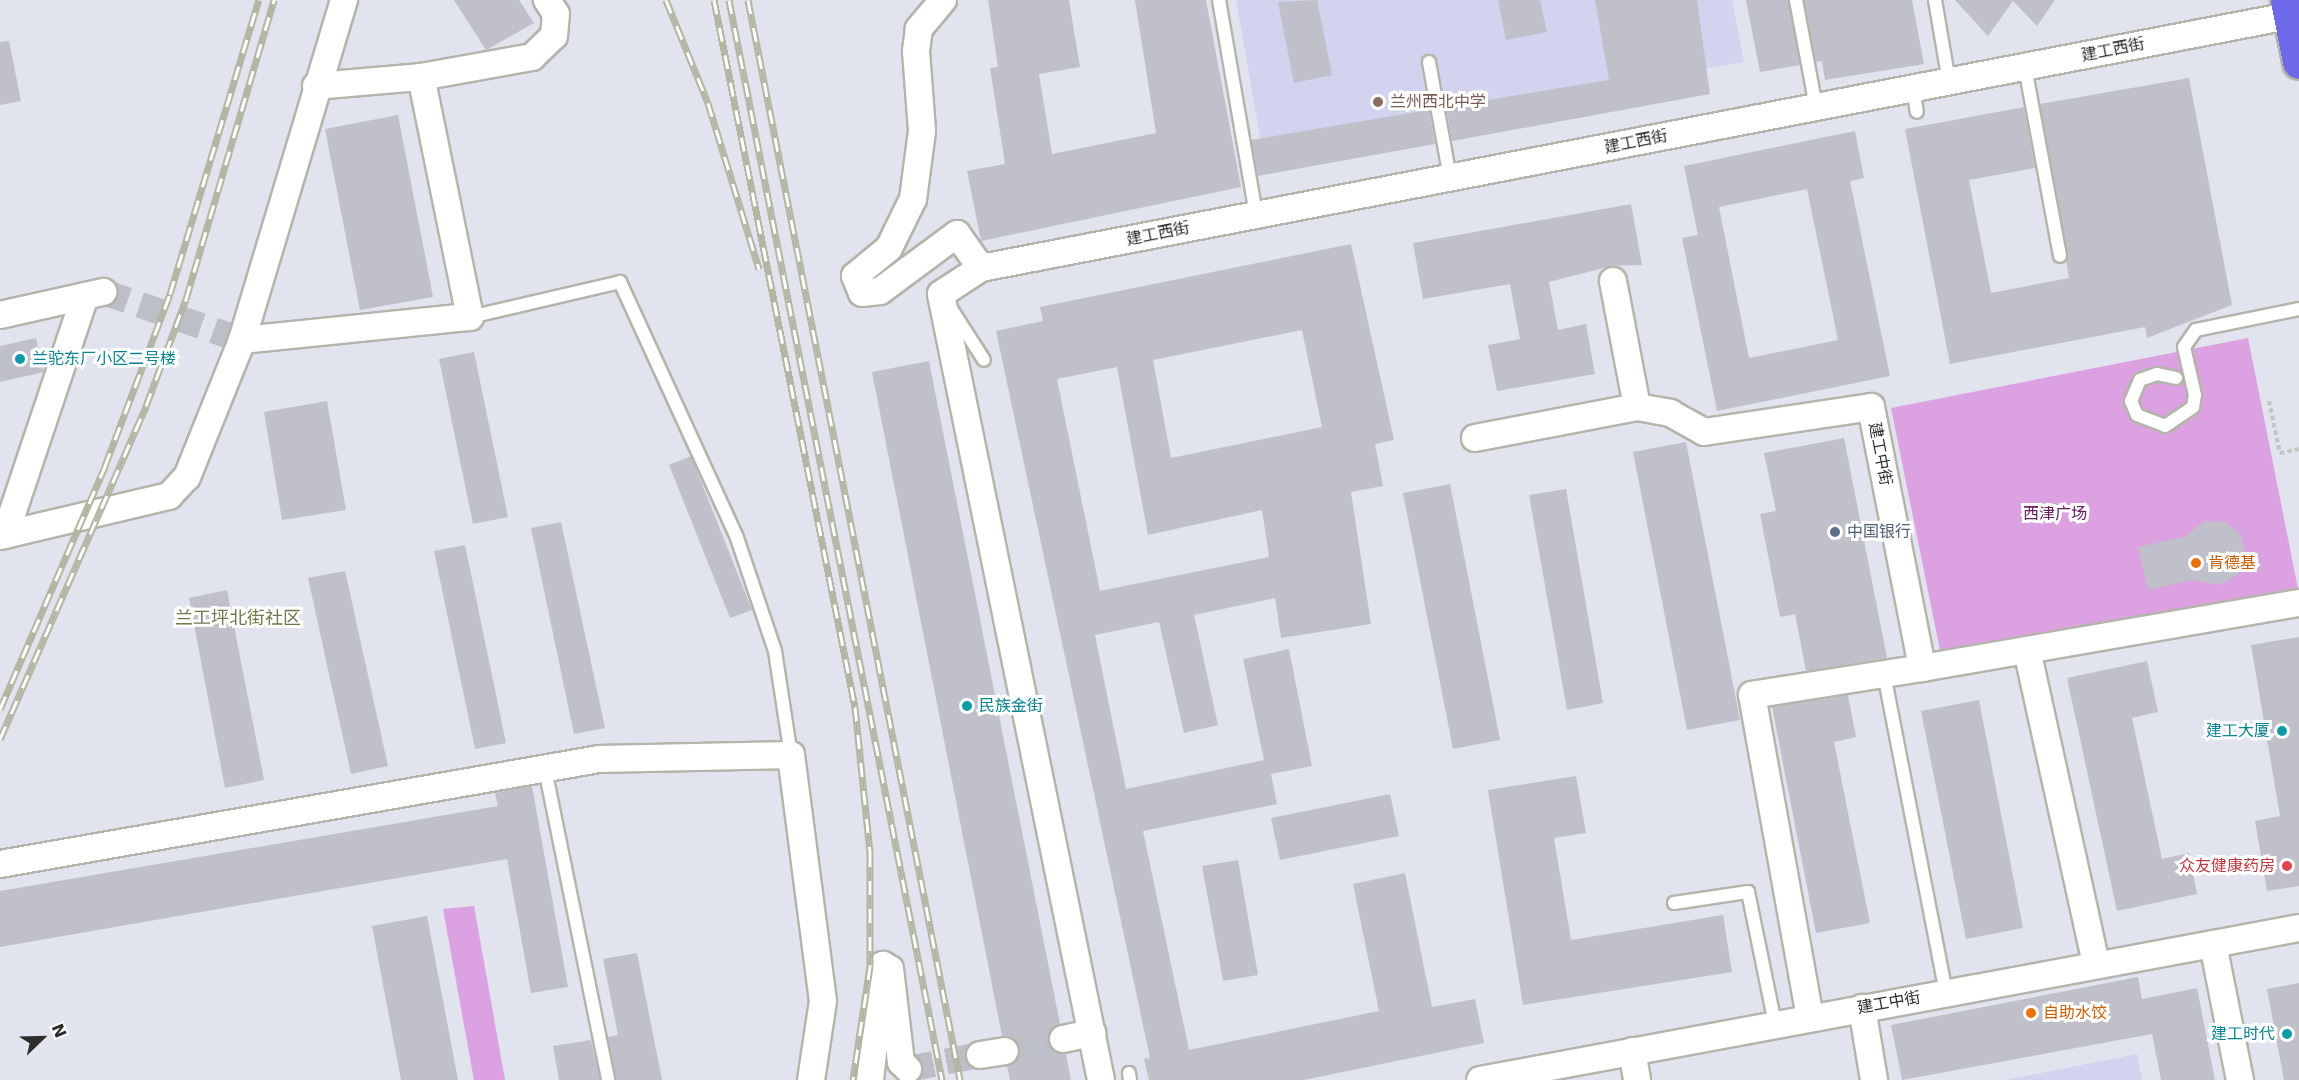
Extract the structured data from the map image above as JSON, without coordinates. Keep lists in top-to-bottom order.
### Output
{
  "streets": {
    "street": ["建工西街", "建工中街"]
  },
  "districts": ["兰工坪北街社区"],
  "parks": ["西津广场"],
  "places": [
    "兰州西北中学",
    "兰驼东厂小区二号楼",
    "中国银行",
    "肯德基",
    "民族金街",
    "建工大厦",
    "众友健康药房",
    "自助水饺",
    "建工时代"
  ],
  "north": "top right"
}
